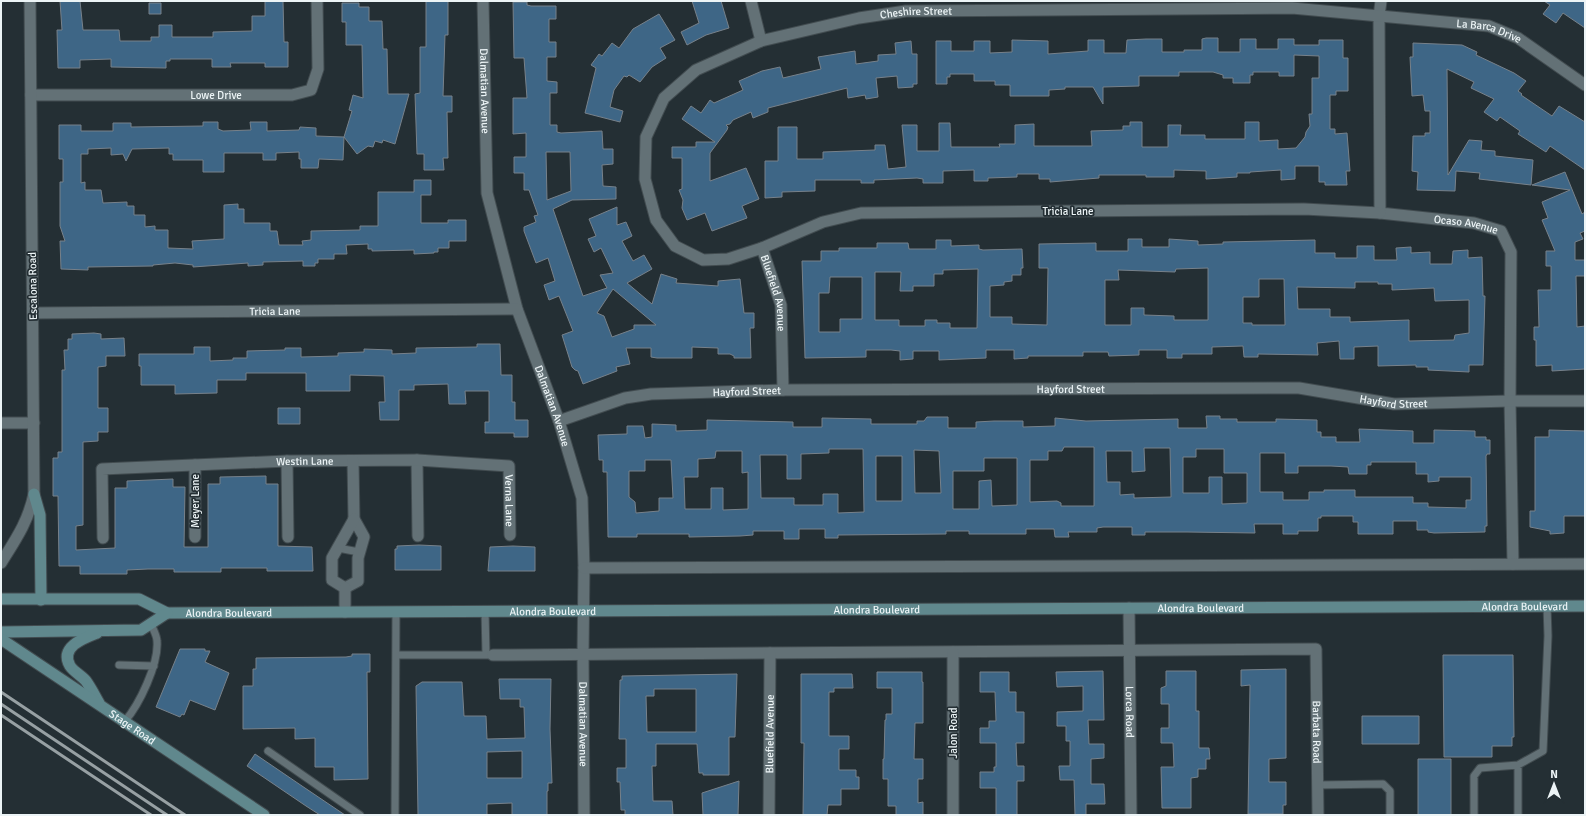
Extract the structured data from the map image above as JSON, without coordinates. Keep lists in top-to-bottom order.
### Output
{
  "streets": {
    "main road": ["Alondra Boulevard", "Stage Road"],
    "street": [
      "Cheshire Street",
      "La Barca Drive",
      "Dalmatian Avenue",
      "Lowe Drive",
      "Tricia Lane",
      "Ocaso Avenue",
      "Escalona Road",
      "Bluefield Avenue",
      "Hayford Street",
      "Westin Lane",
      "Verna Lane",
      "Meyer Lane",
      "Lorca Road",
      "Barbata Road",
      "Jalon Road"
    ]
  },
  "crossings": [
    ["Cheshire Street", "La Barca Drive"],
    ["Cheshire Street", "Bluefield Avenue"],
    ["Dalmatian Avenue", "Tricia Lane"],
    ["Dalmatian Avenue", "Hayford Street"],
    ["Dalmatian Avenue", "Alondra Boulevard"],
    ["Lowe Drive", "Escalona Road"],
    ["Tricia Lane", "Ocaso Avenue"],
    ["Tricia Lane", "Escalona Road"],
    ["Tricia Lane", "Bluefield Avenue"],
    ["Ocaso Avenue", "Hayford Street"],
    ["Bluefield Avenue", "Hayford Street"],
    ["Westin Lane", "Verna Lane"],
    ["Westin Lane", "Meyer Lane"],
    ["Alondra Boulevard", "Lorca Road"],
    ["Lorca Road", "Barbata Road"]
  ],
  "north": "top"
}
